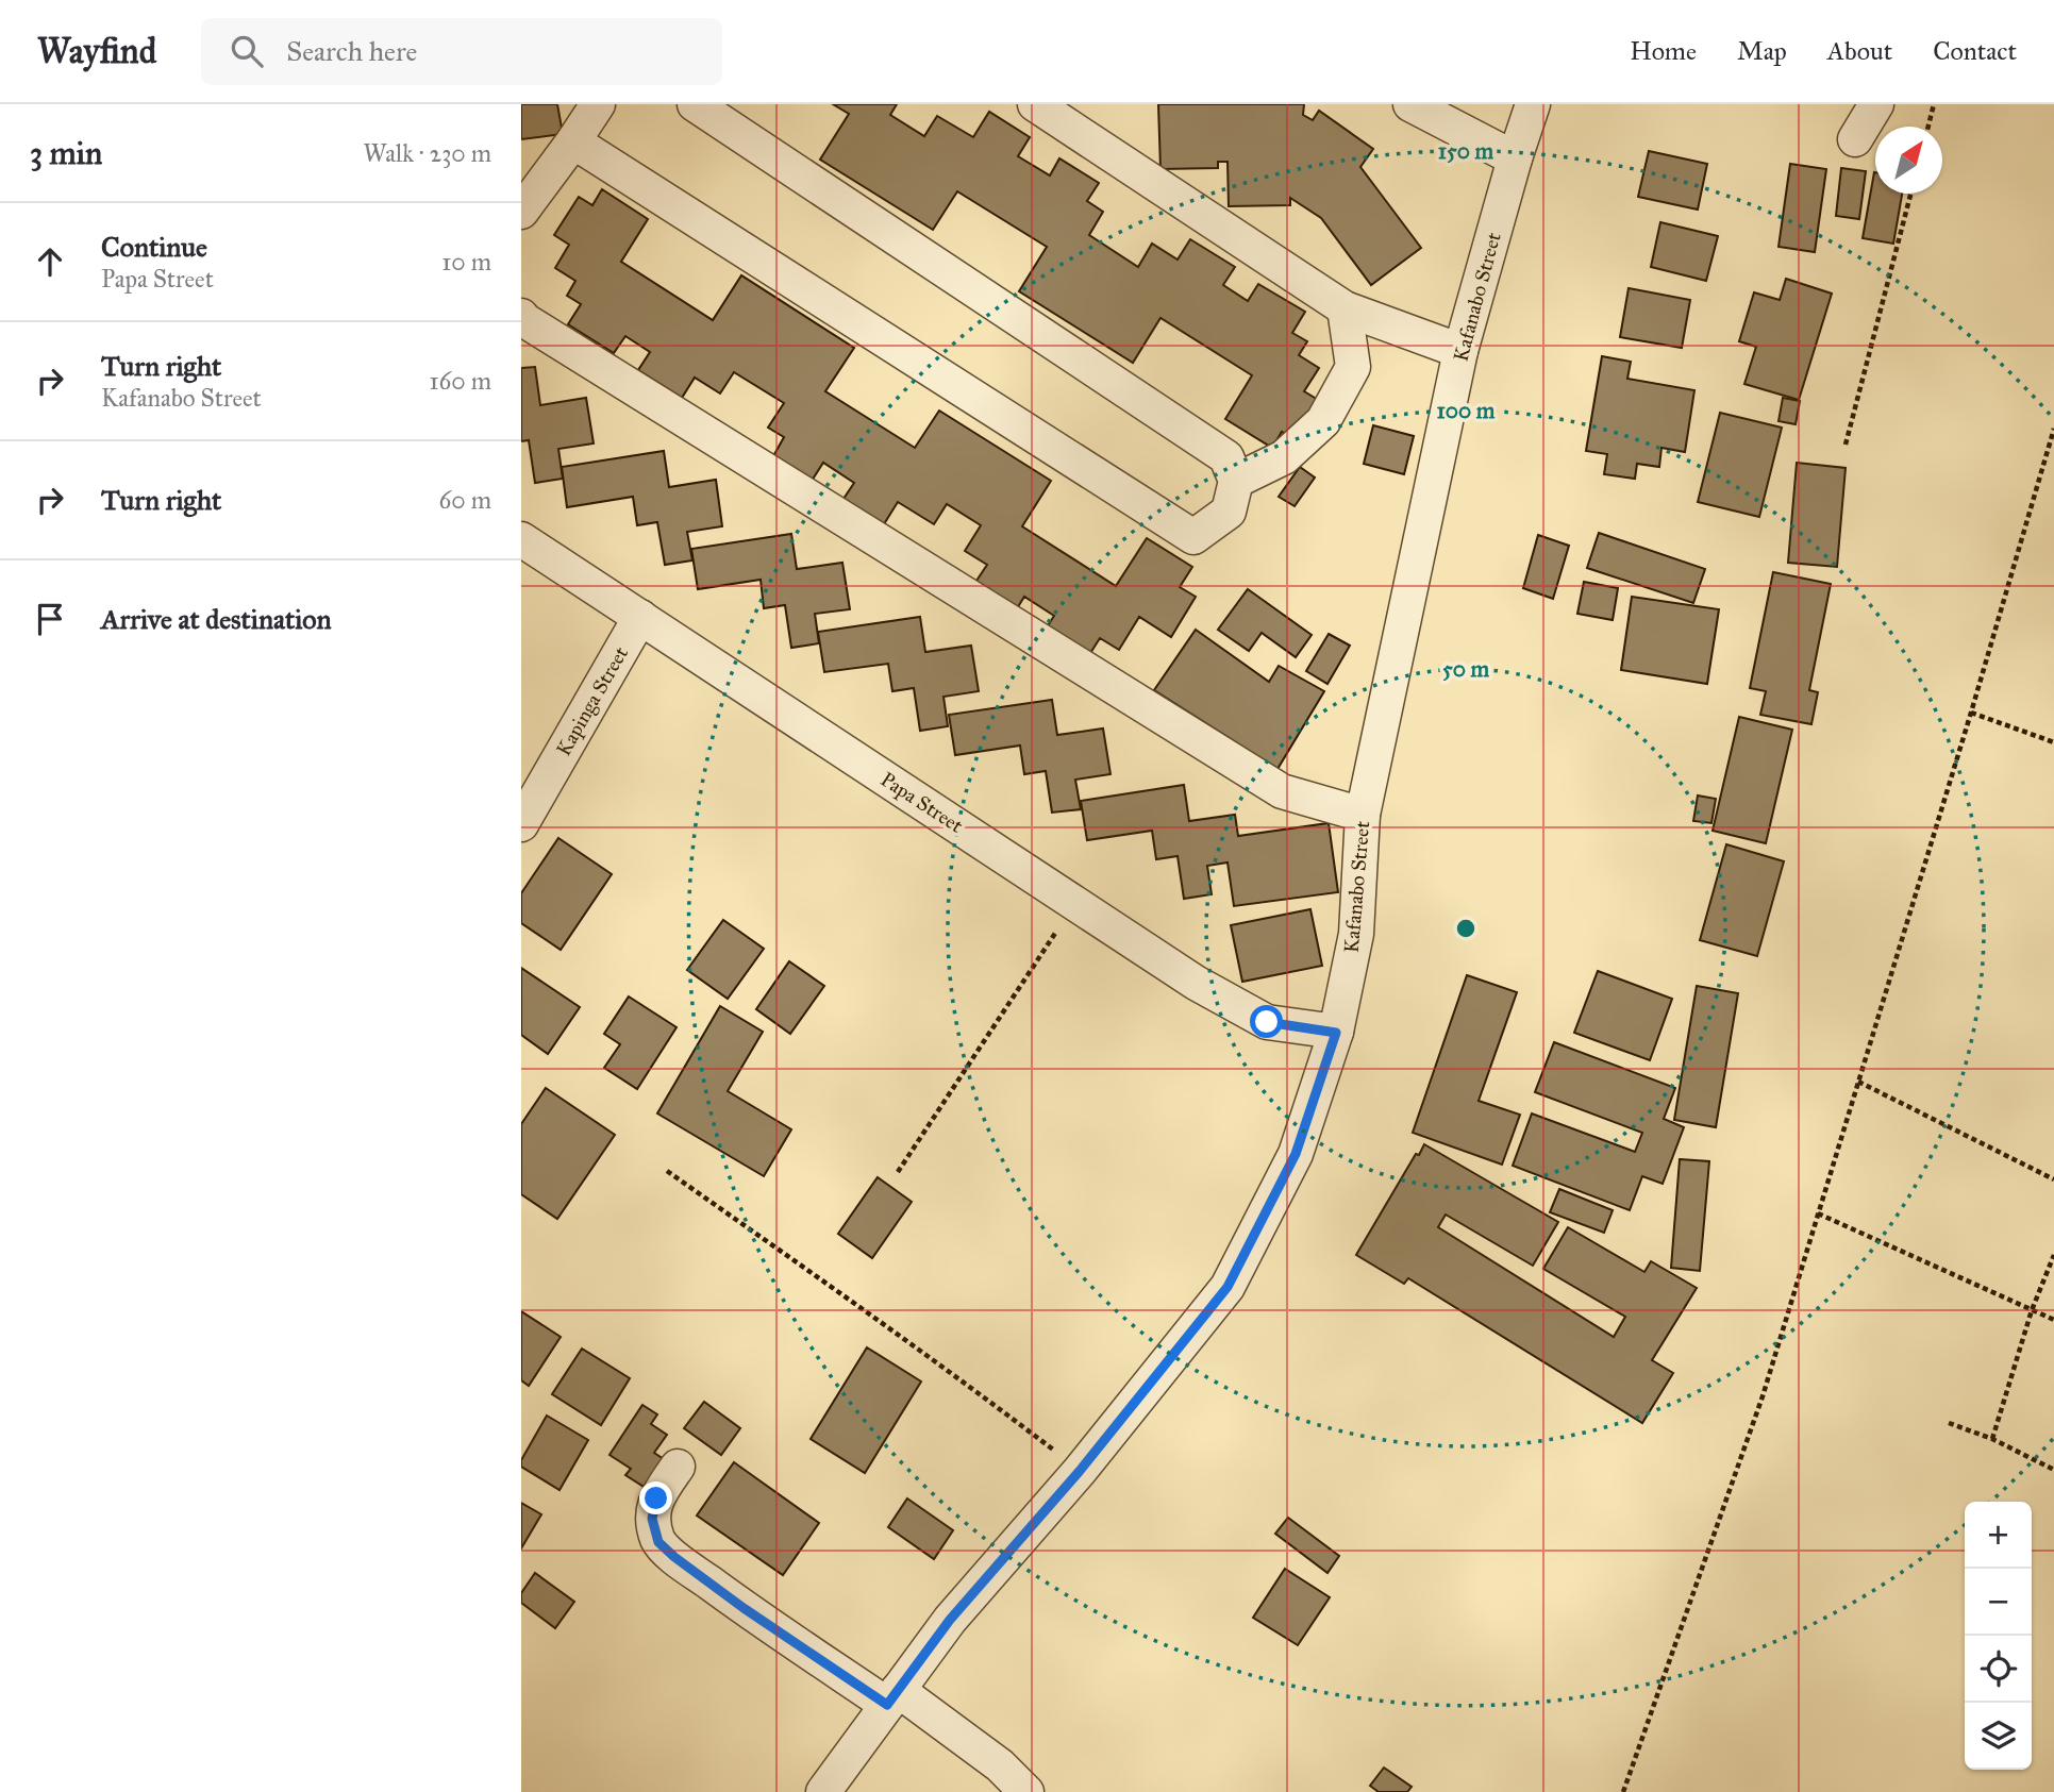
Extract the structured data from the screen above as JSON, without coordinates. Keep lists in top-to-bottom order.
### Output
{
  "streets": {
    "street": ["Kafanabo Street", "Kapinga Street", "Papa Street"]
  },
  "crossings": [
    ["Kafanabo Street", "Papa Street"],
    ["Kapinga Street", "Papa Street"]
  ],
  "north": "top right",
  "page": {
    "header": "Wayfind",
    "search": "Search here",
    "nav": [
      "Home",
      "Map",
      "About",
      "Contact"
    ],
    "heading": ["3 min", "Walk · 230 m"],
    "list": [
      ["Continue", "Papa Street", "10 m"],
      ["Turn right", "Kafanabo Street", "160 m"],
      ["Turn right", "60 m"],
      "Arrive at destination"
    ],
    "map_buttons": ["+", "−"]
  },
  "rings": ["150 m", "100 m", "50 m"]
}
